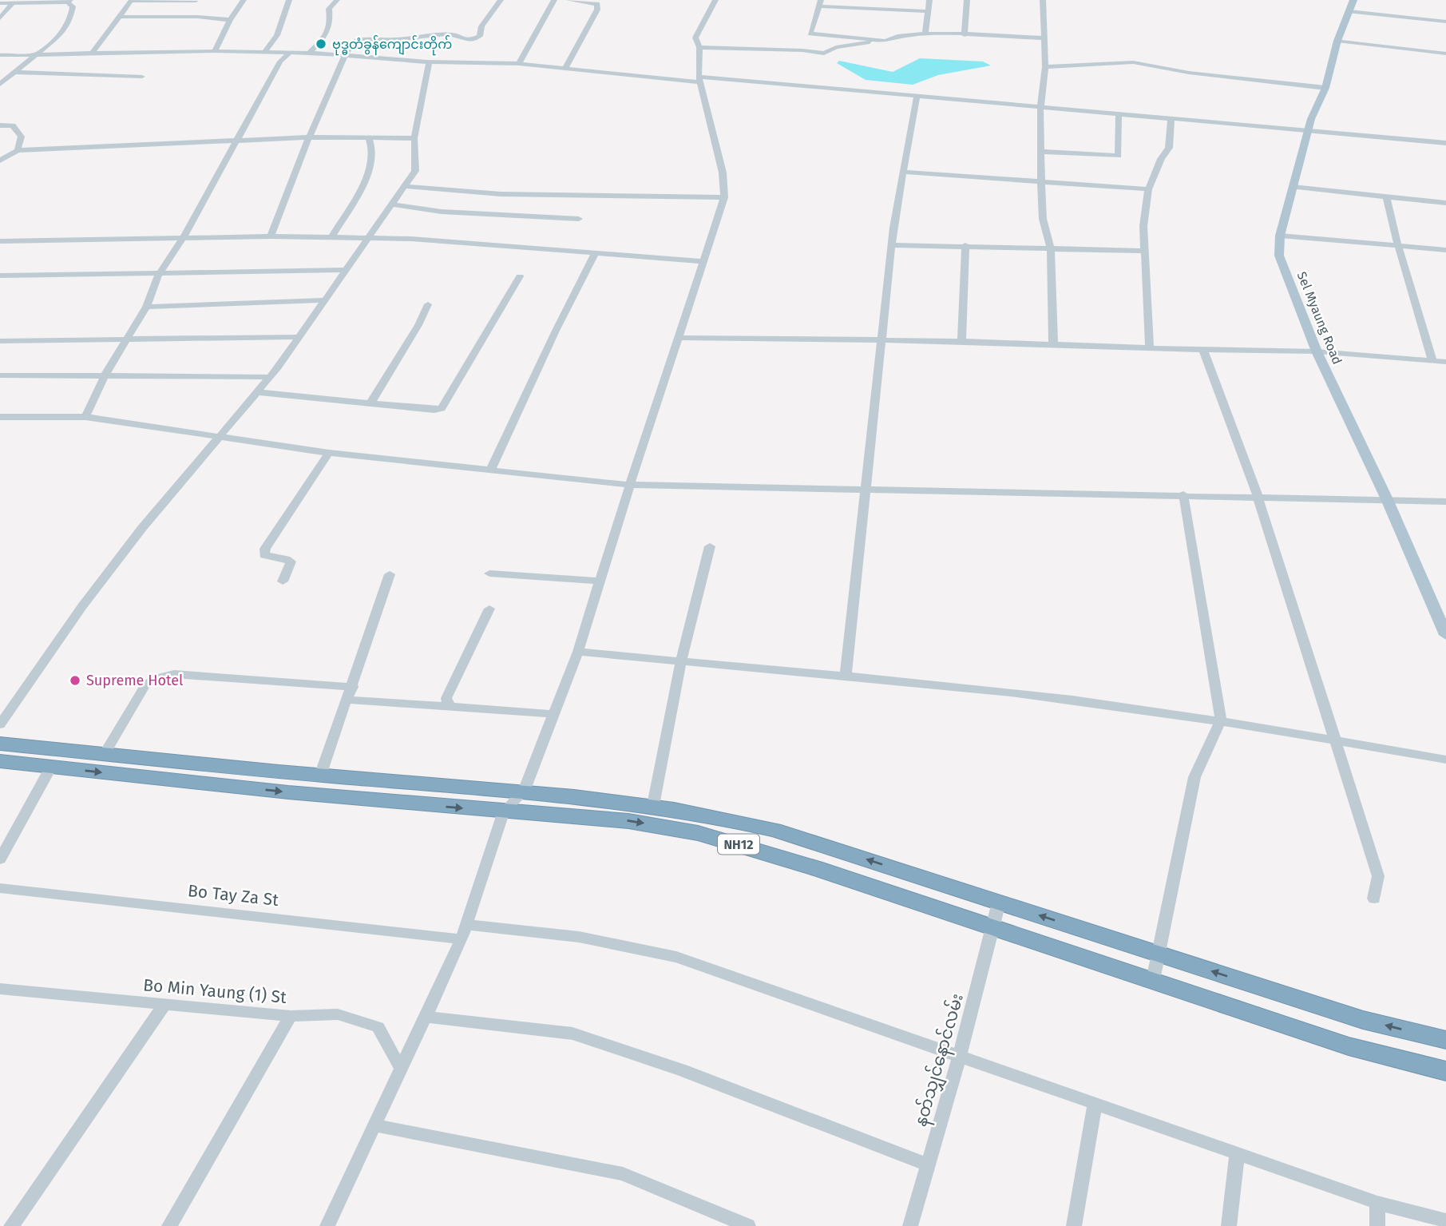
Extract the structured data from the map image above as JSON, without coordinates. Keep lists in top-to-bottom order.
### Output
{
  "streets": {
    "highway": ["NH12"],
    "main road": ["Sel Myaung Road"],
    "street": ["Bo Tay Za St", "Bo Min Yaung (1) St", "နတ်သျှင်နောင်လမ်း"]
  },
  "crossings": [
    ["NH12", "နတ်သျှင်နောင်လမ်း"]
  ],
  "places": ["ဗုဒ္ဓတံခွန်ကျောင်းတိုက်", "Supreme Hotel"]
}
